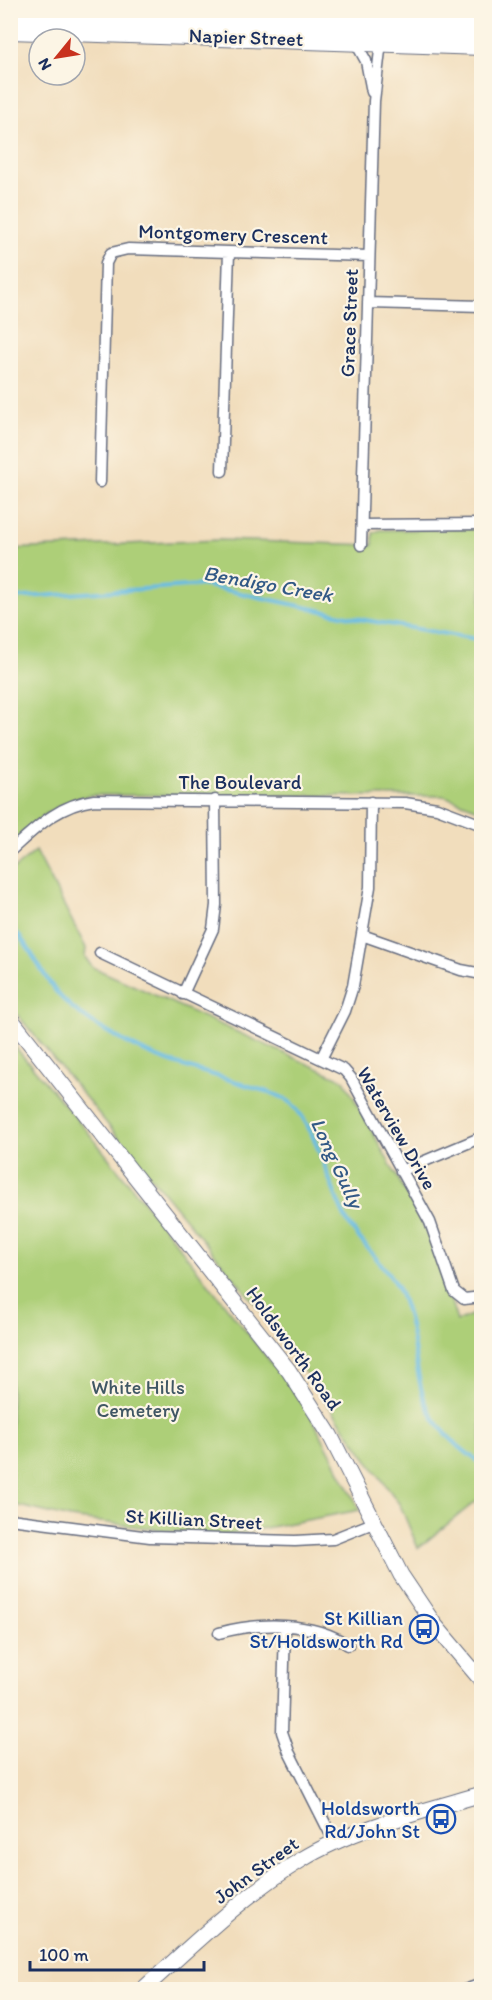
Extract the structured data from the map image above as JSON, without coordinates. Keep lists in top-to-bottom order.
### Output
{
  "streets": {
    "highway": ["Napier Street"],
    "main road": ["Holdsworth Road", "John Street"],
    "street": [
      "Montgomery Crescent",
      "Grace Street",
      "The Boulevard",
      "Waterview Drive",
      "St Killian Street"
    ]
  },
  "crossings": [
    ["Napier Street", "Grace Street"],
    ["Montgomery Crescent", "Grace Street"],
    ["Holdsworth Road", "St Killian Street"]
  ],
  "water": ["Bendigo Creek", "Long Gully"],
  "parks": ["White Hills Cemetery"],
  "places": {
    "bus stop": ["St Killian St/Holdsworth Rd", "Holdsworth Rd/John St"]
  },
  "scale_bar": "100 m",
  "north": "bottom left"
}
